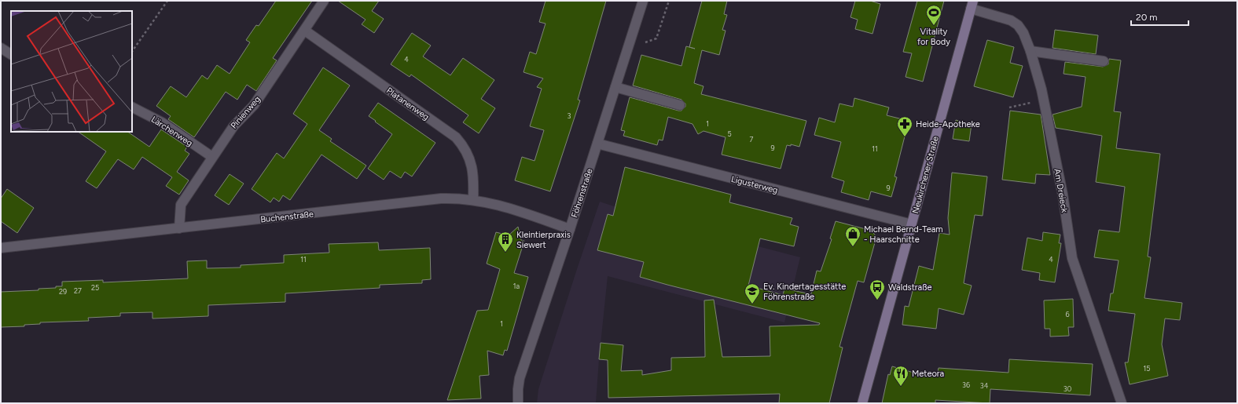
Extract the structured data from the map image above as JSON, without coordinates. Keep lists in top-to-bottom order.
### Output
{
  "streets": {
    "street": [
      "Platanenweg",
      "Pinienweg",
      "Lärchenweg",
      "Neukirchener Straße",
      "Ligusterweg",
      "Am Dreieck",
      "Föhrenstraße",
      "Buchenstraße"
    ]
  },
  "crossings": [
    ["Platanenweg", "Pinienweg"],
    ["Platanenweg", "Buchenstraße"],
    ["Pinienweg", "Lärchenweg"],
    ["Pinienweg", "Buchenstraße"],
    ["Neukirchener Straße", "Ligusterweg"],
    ["Neukirchener Straße", "Am Dreieck"],
    ["Ligusterweg", "Föhrenstraße"],
    ["Föhrenstraße", "Buchenstraße"]
  ],
  "places": {
    "sports": ["Vitality for Body"],
    "pharmacy": ["Heide-Apotheke"],
    "shop": ["Michael Bernd-Team - Haarschnitte"],
    "building": ["Kleintierpraxis Siewert"],
    "bus stop": ["Waldstraße"],
    "school or university": ["Ev. Kindertagesstätte Föhrenstraße"],
    "restaurant": ["Meteora"]
  },
  "house_numbers": [
    "4",
    "3",
    "1",
    "5",
    "7",
    "9",
    "11",
    "9",
    "11",
    "4",
    "1a",
    "25",
    "27",
    "29",
    "6",
    "1",
    "15",
    "36",
    "34",
    "30"
  ],
  "scale_bar": "20 m"
}
